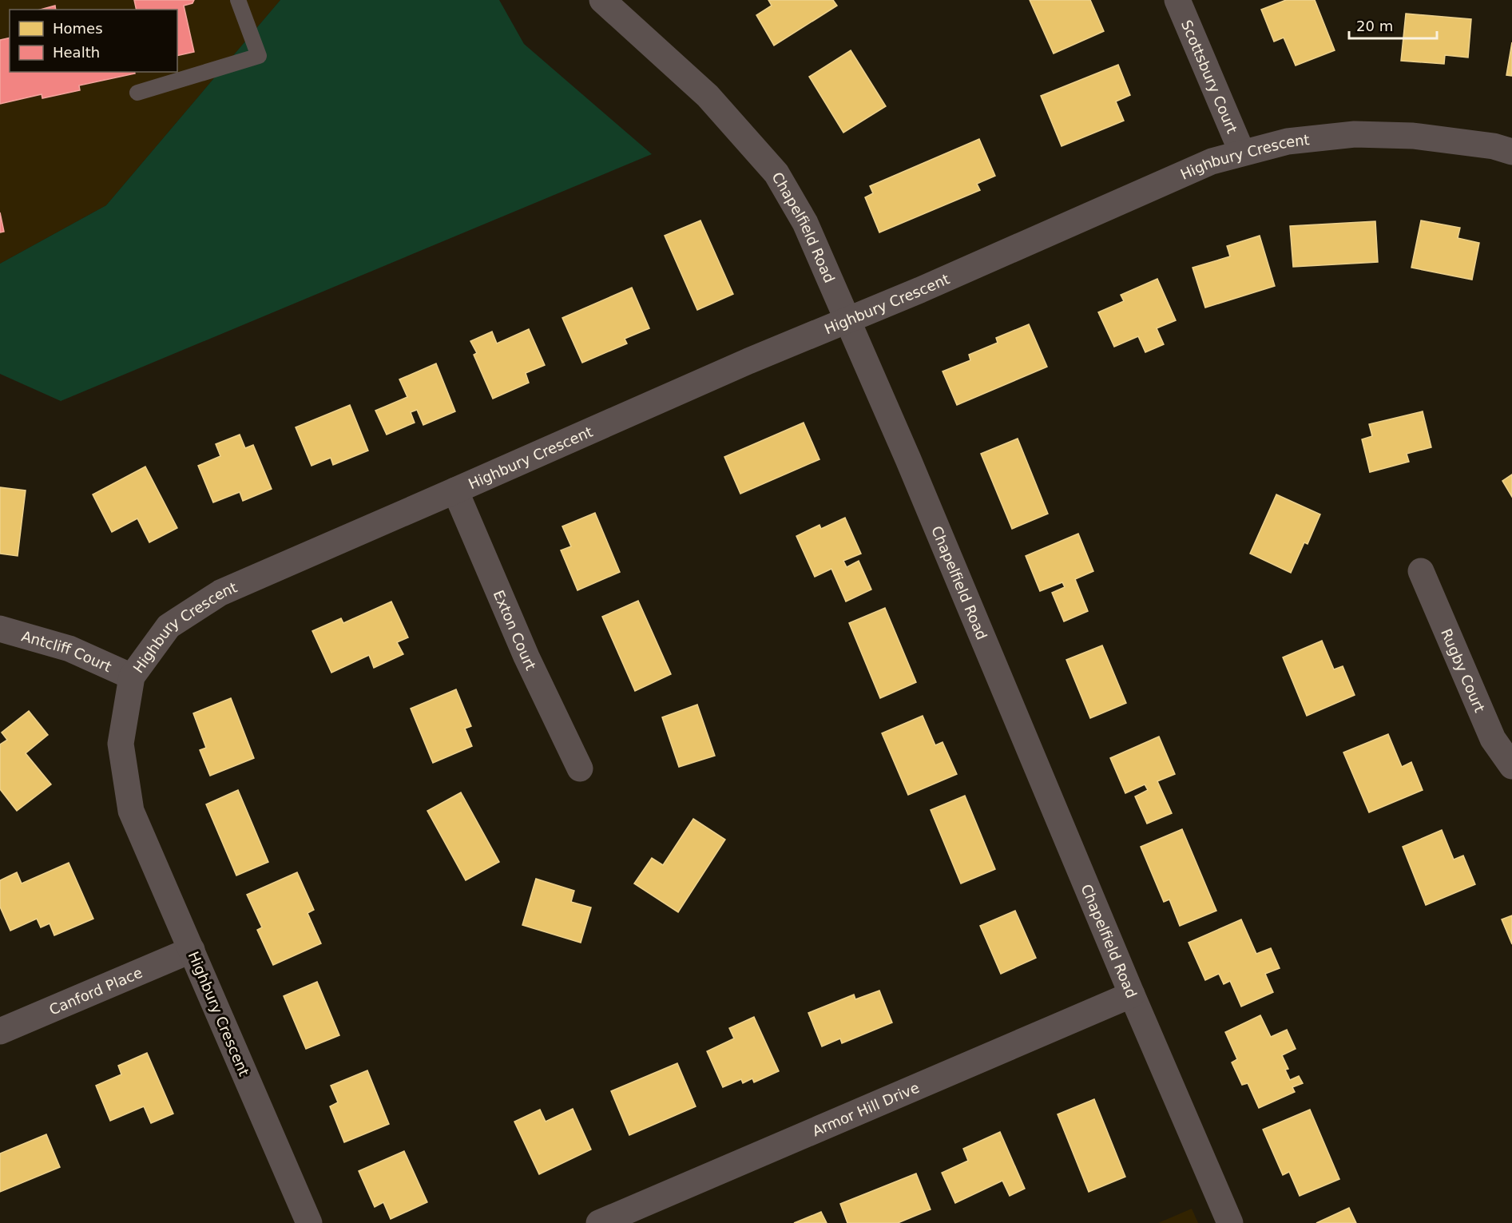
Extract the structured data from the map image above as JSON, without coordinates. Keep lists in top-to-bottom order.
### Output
{
  "streets": {
    "street": [
      "Scottsbury Court",
      "Highbury Crescent",
      "Chapelfield Road",
      "Exton Court",
      "Antcliff Court",
      "Rugby Court",
      "Canford Place",
      "Armor Hill Drive"
    ]
  },
  "crossings": [
    ["Scottsbury Court", "Highbury Crescent"],
    ["Highbury Crescent", "Chapelfield Road"],
    ["Highbury Crescent", "Exton Court"],
    ["Highbury Crescent", "Antcliff Court"],
    ["Highbury Crescent", "Canford Place"],
    ["Chapelfield Road", "Armor Hill Drive"]
  ],
  "legend": ["Homes", "Health"],
  "scale_bar": "20 m"
}
